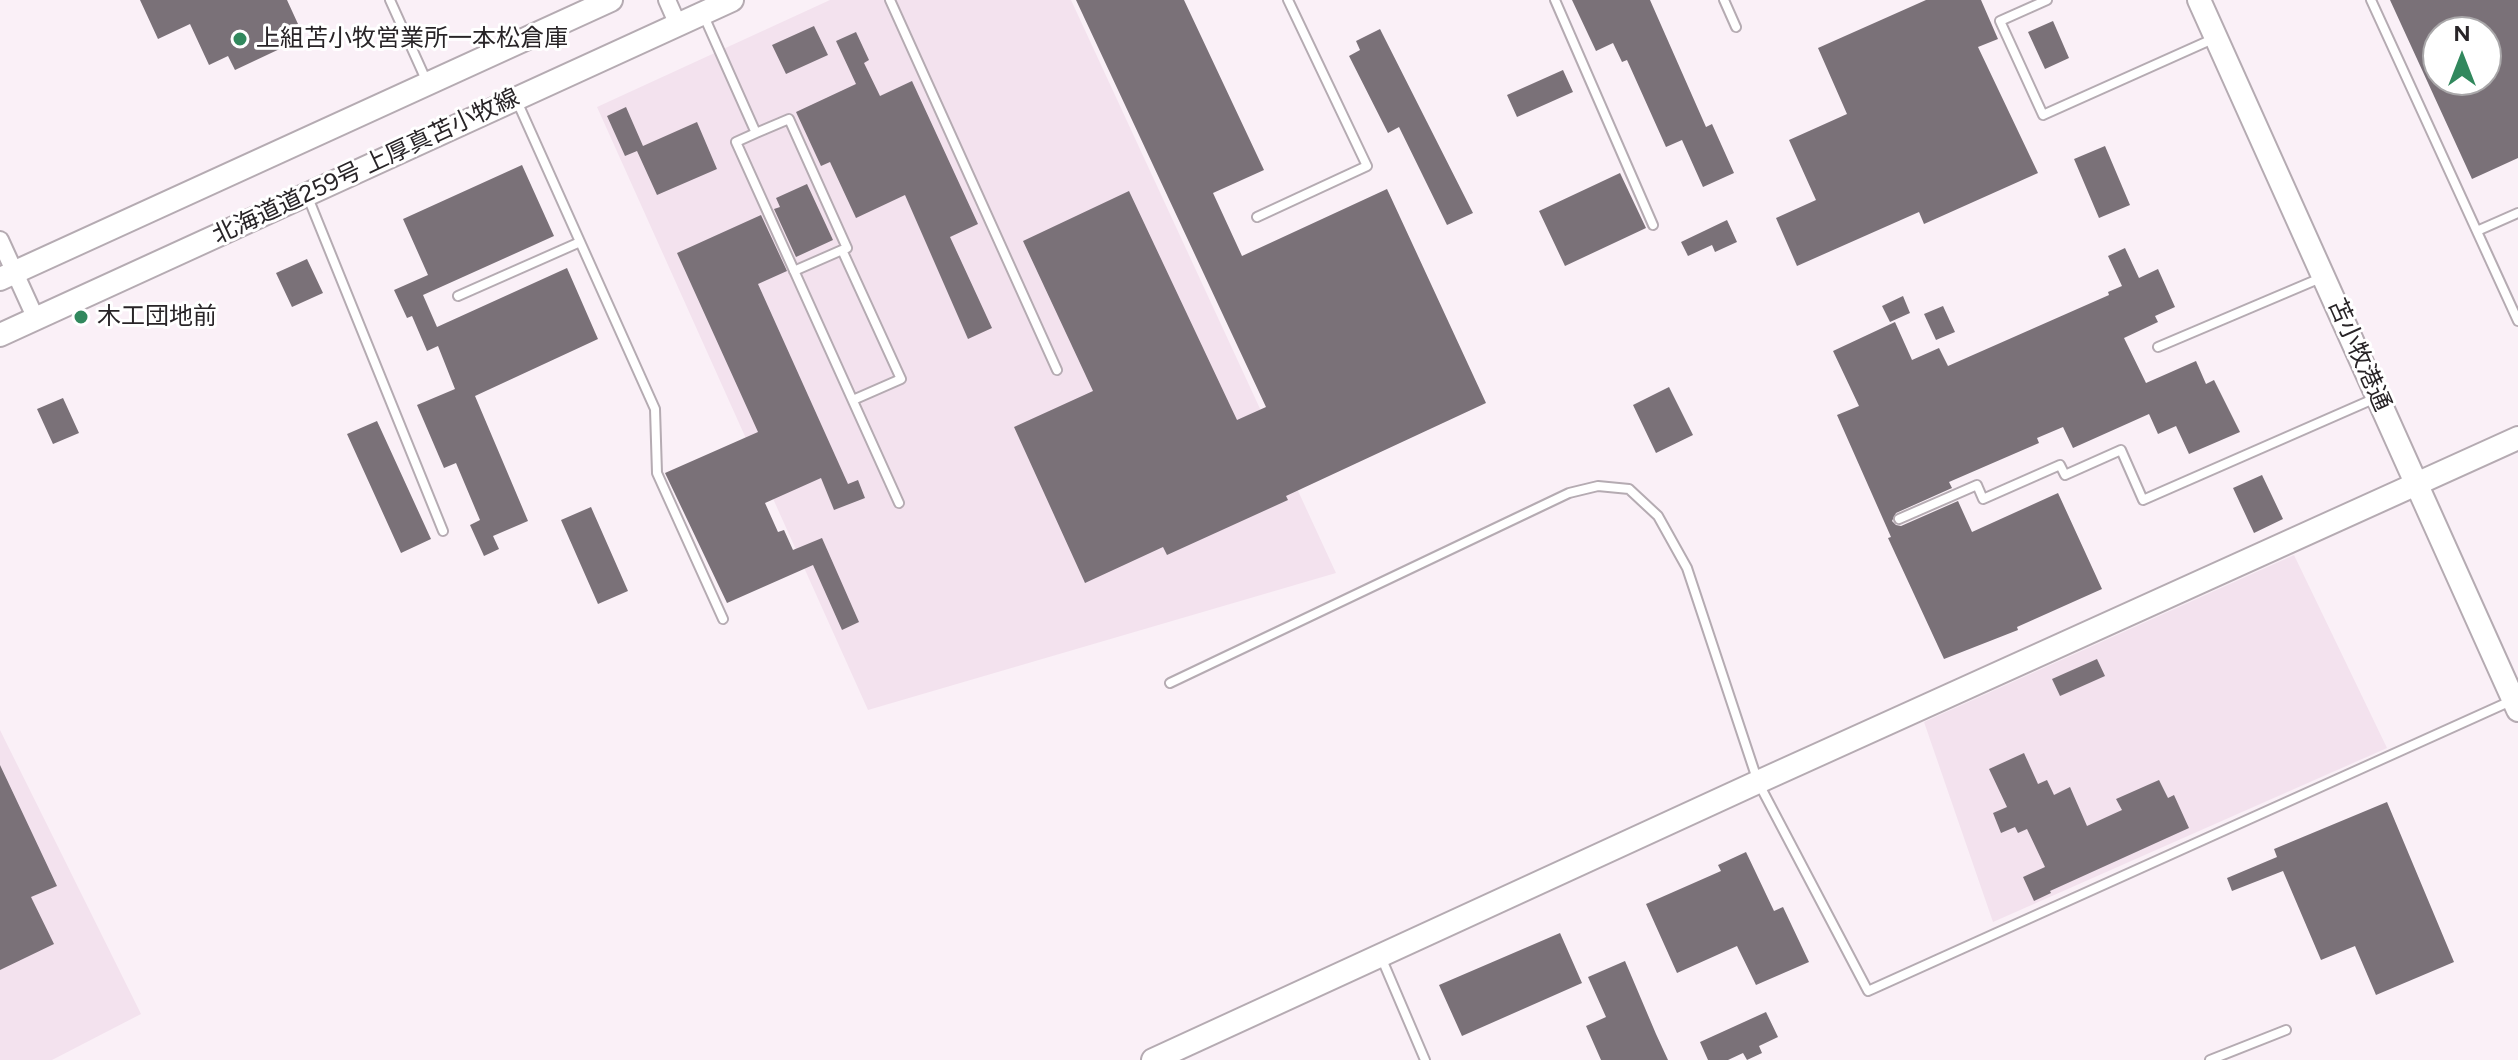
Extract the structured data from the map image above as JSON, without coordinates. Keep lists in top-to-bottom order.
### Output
{
  "streets": {
    "street": ["北海道道259号 上厚真苫小牧線", "苫小牧港通"]
  },
  "places": ["上組苫小牧営業所一本松倉庫", "木工団地前"],
  "north": "top"
}
